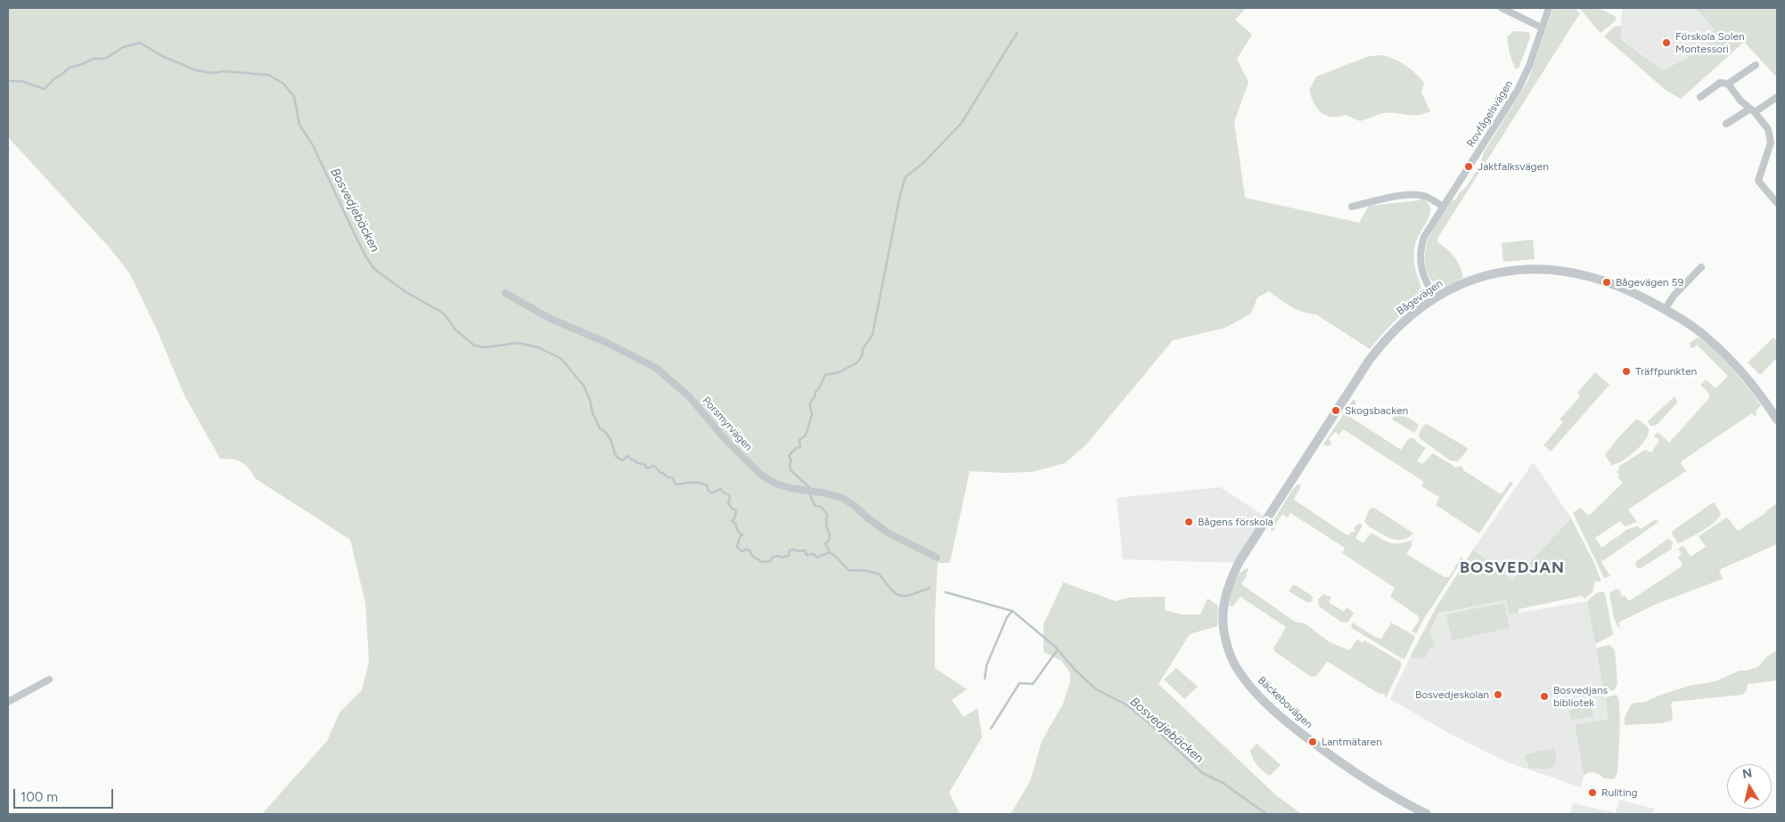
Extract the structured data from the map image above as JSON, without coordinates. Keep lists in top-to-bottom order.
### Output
{
  "streets": {
    "street": [
      "Rovfågelsvägen",
      "Bågevägen",
      "Porsmyrvägen",
      "Bäckebovägen"
    ]
  },
  "crossings": [
    ["Rovfågelsvägen", "Bågevägen"],
    ["Bågevägen", "Bäckebovägen"]
  ],
  "districts": ["BOSVEDJAN"],
  "water": ["Bosvedjebäcken"],
  "places": [
    "Förskola Solen Montessori",
    "Jaktfalksvägen",
    "Bågevägen 59",
    "Träffpunkten",
    "Skogsbacken",
    "Bågens förskola",
    "Bosvedjeskolan",
    "Bosvedjans bibliotek",
    "Lantmätaren",
    "Rullting"
  ],
  "scale_bar": "100 m",
  "north": "top"
}
